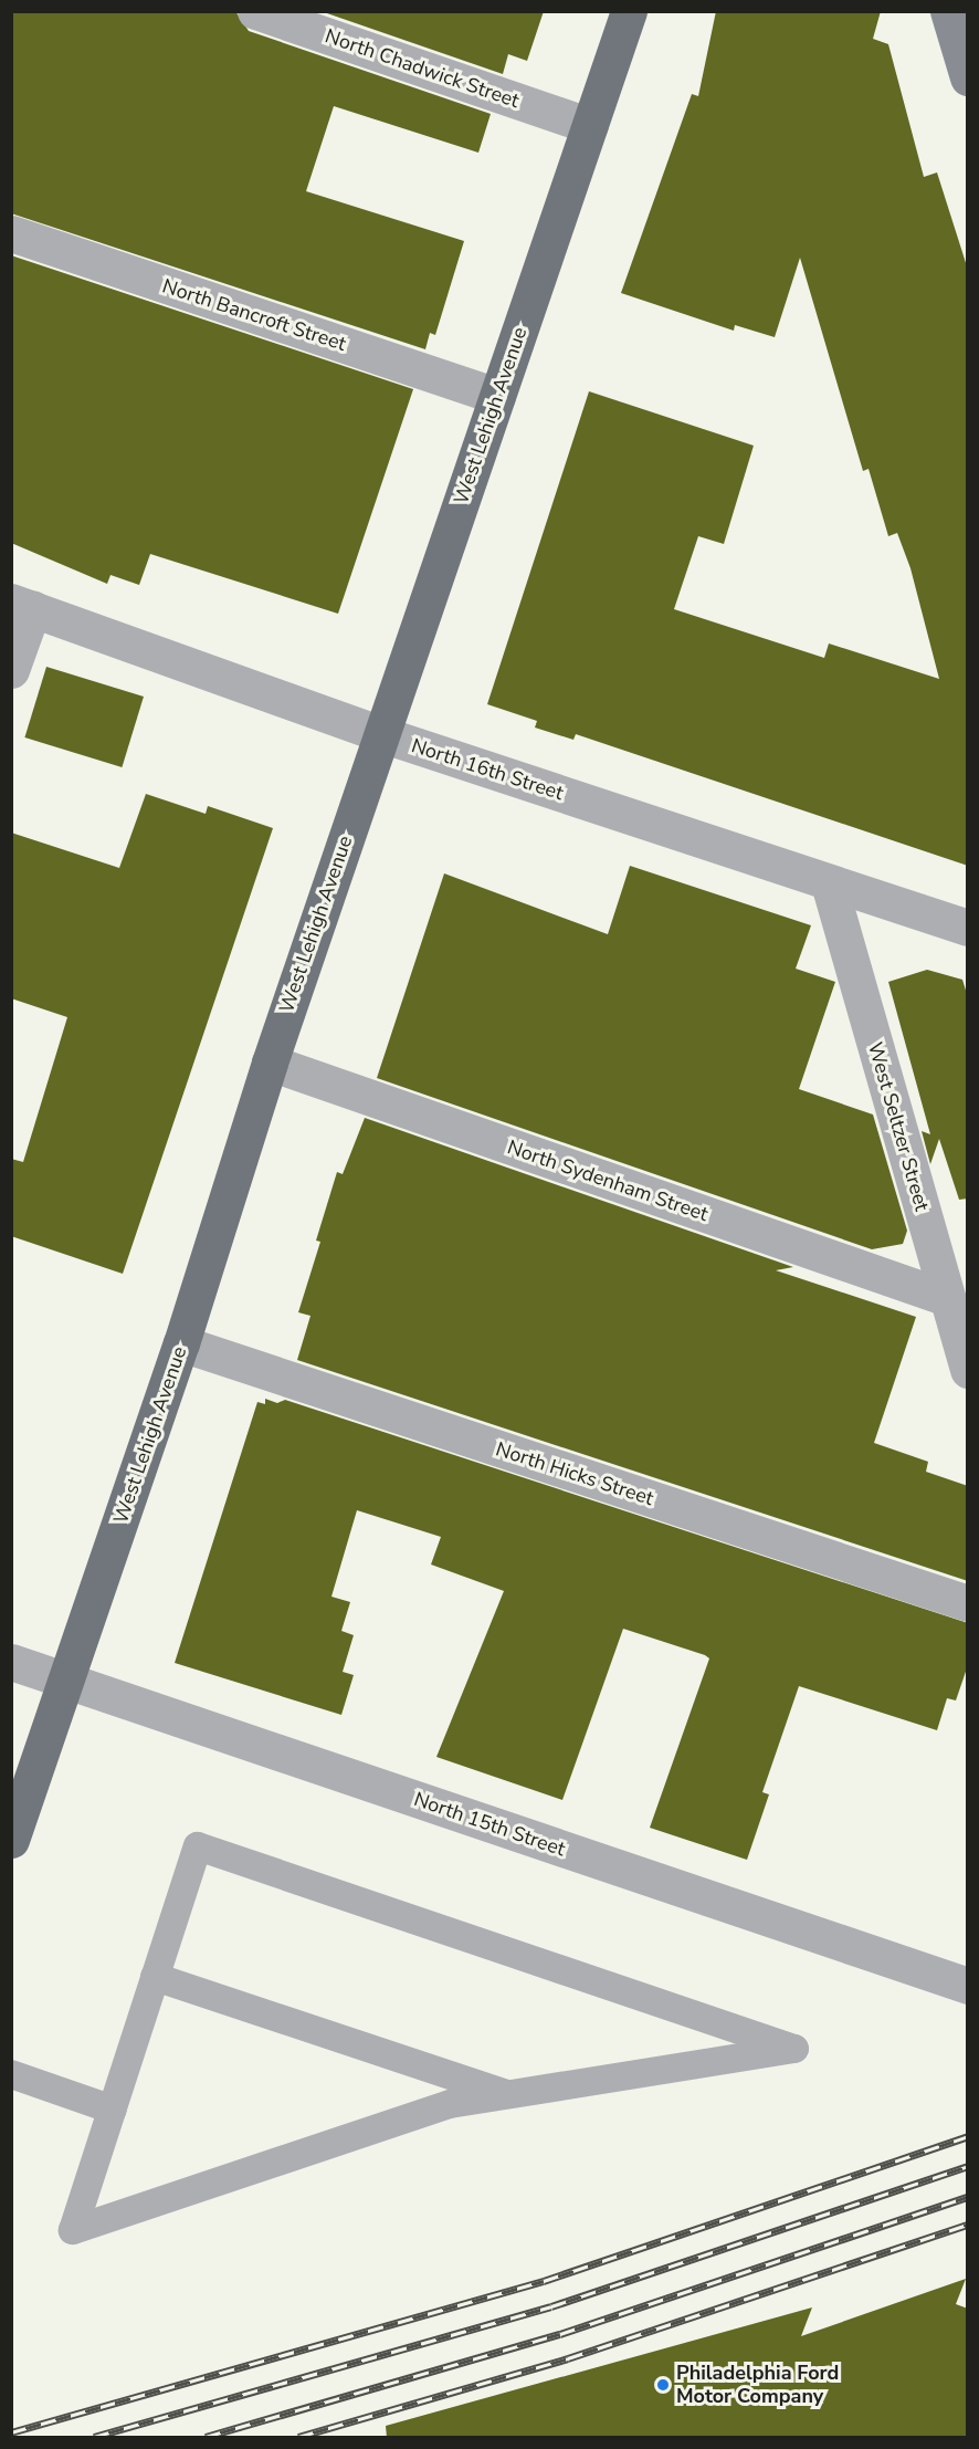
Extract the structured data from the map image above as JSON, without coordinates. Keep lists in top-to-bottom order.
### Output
{
  "streets": {
    "main road": ["West Lehigh Avenue"],
    "street": [
      "North Chadwick Street",
      "North Bancroft Street",
      "North 16th Street",
      "West Seltzer Street",
      "North Sydenham Street",
      "North Hicks Street",
      "North 15th Street"
    ]
  },
  "crossings": [
    ["North Chadwick Street", "West Lehigh Avenue"],
    ["North Bancroft Street", "West Lehigh Avenue"],
    ["West Lehigh Avenue", "North 16th Street"],
    ["West Lehigh Avenue", "North Sydenham Street"],
    ["West Lehigh Avenue", "North Hicks Street"],
    ["West Lehigh Avenue", "North 15th Street"],
    ["North 16th Street", "West Seltzer Street"],
    ["West Seltzer Street", "North Sydenham Street"]
  ],
  "places": ["Philadelphia Ford Motor Company"]
}
